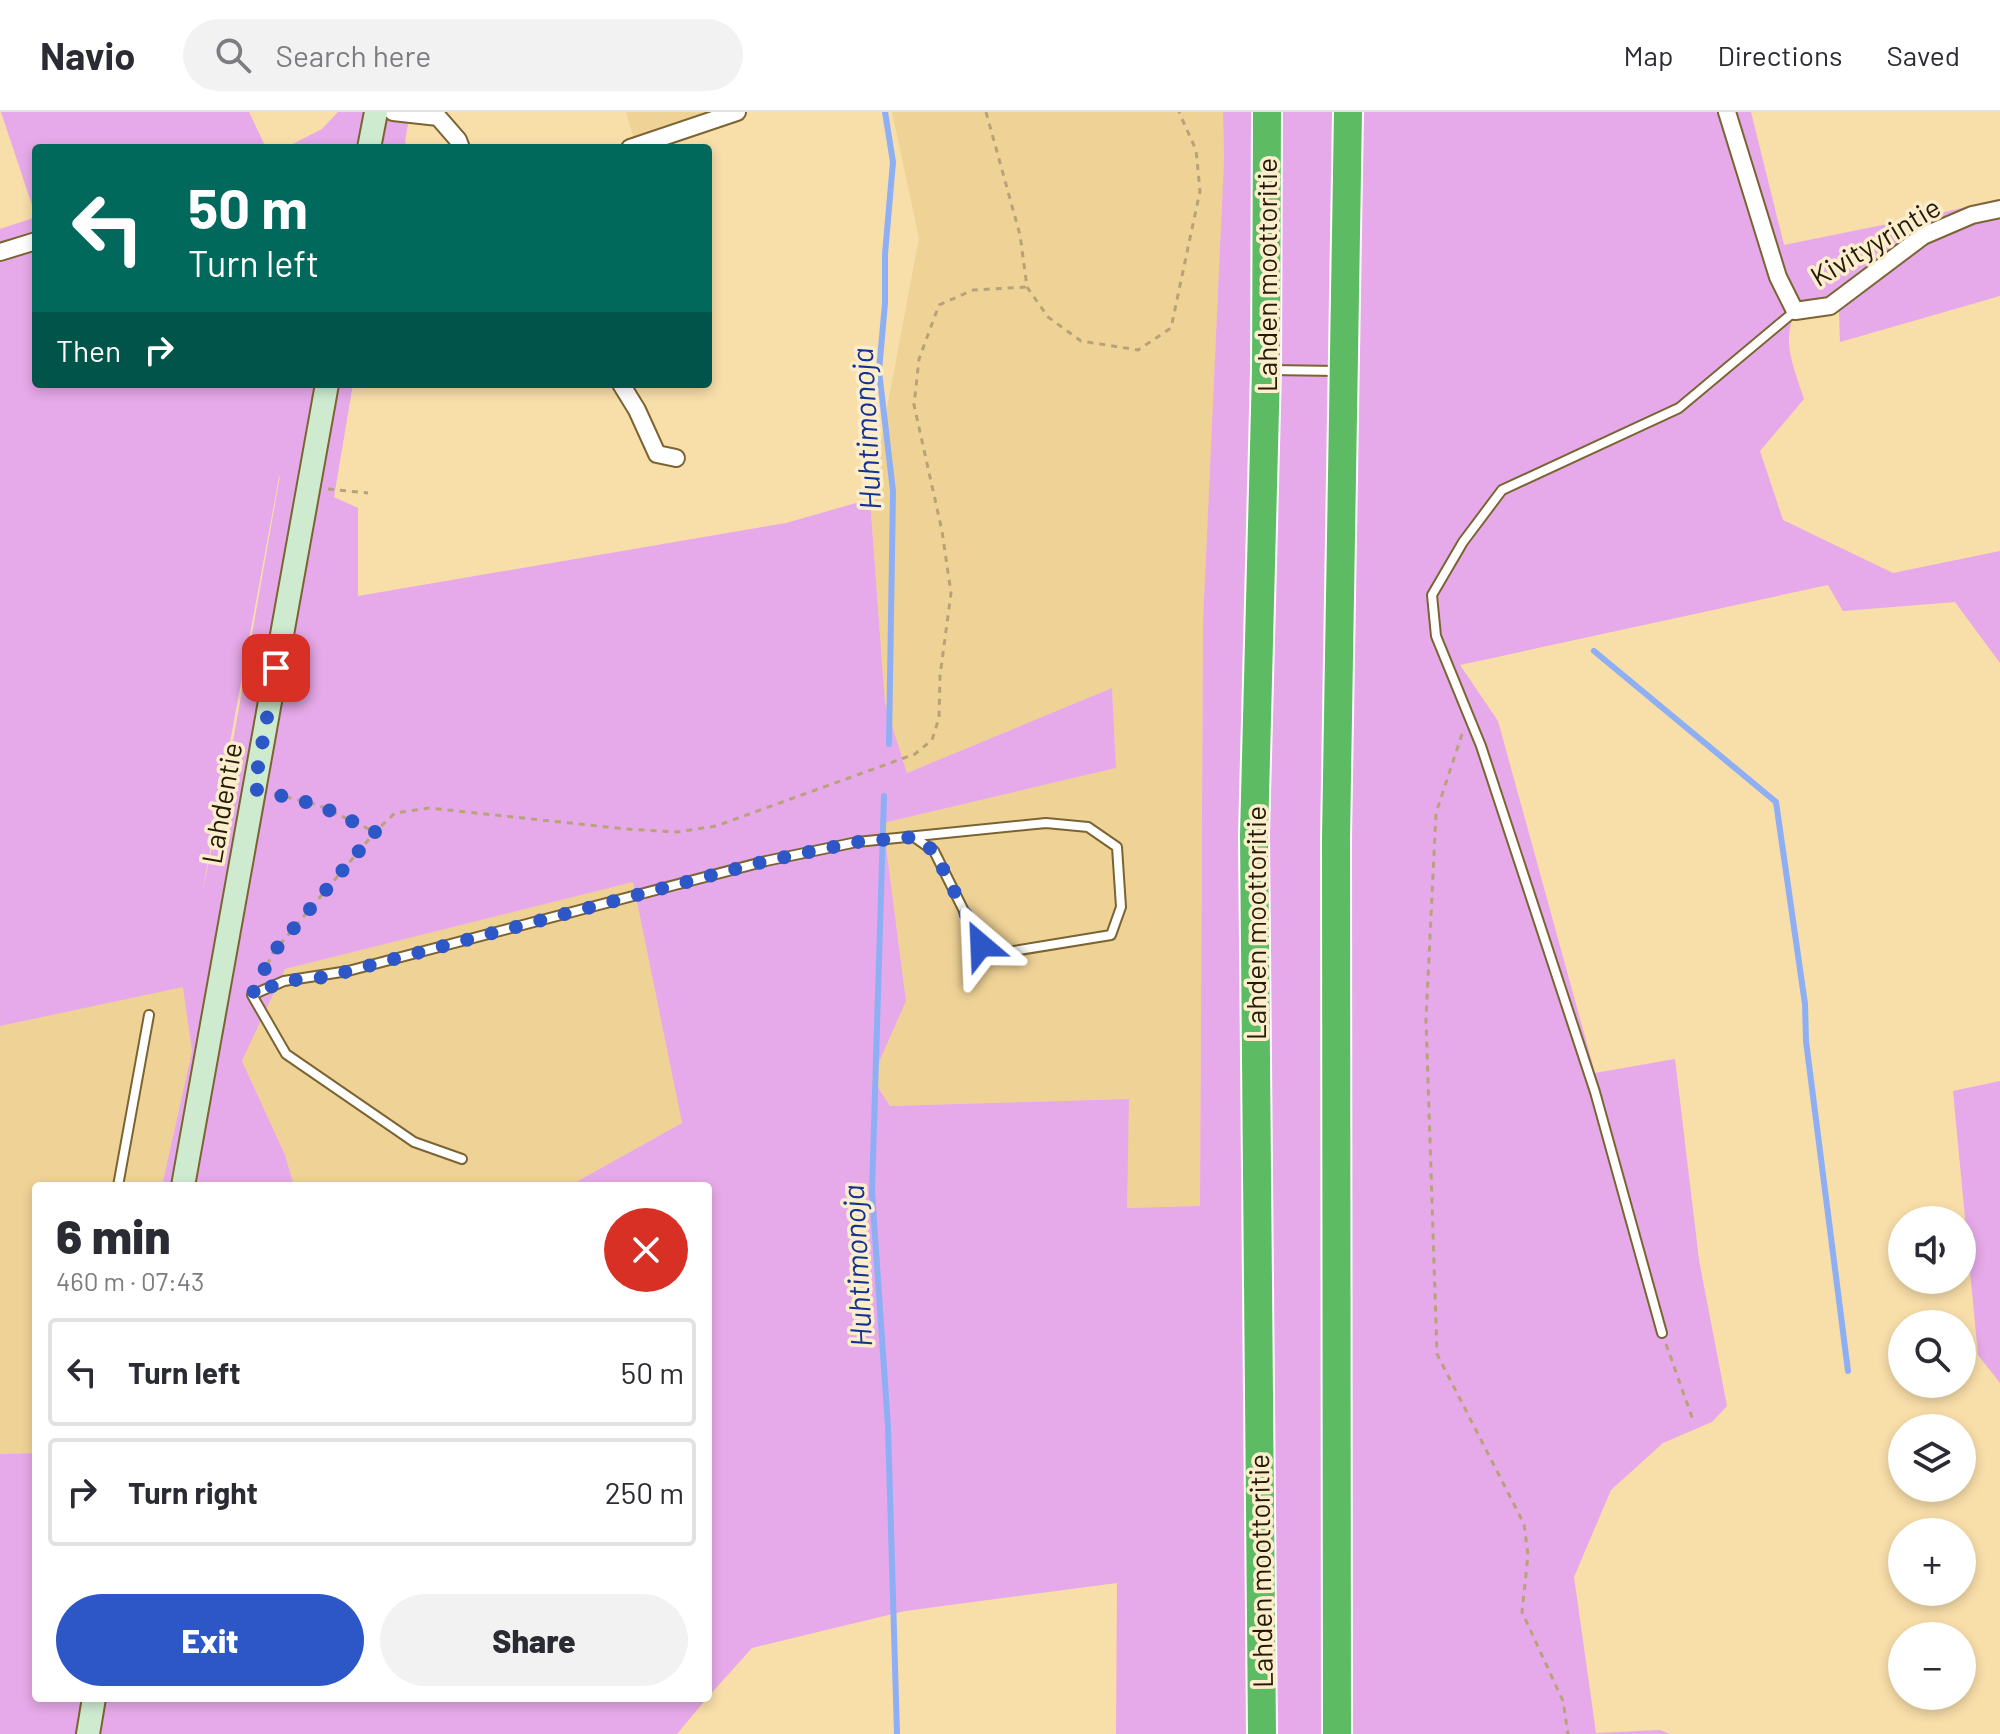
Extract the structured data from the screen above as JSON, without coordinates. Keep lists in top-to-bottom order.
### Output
{
  "streets": {
    "highway": ["Lahden moottoritie"],
    "main road": ["Lahdentie"],
    "street": ["Kivityyrintie"]
  },
  "water": ["Huhtimonoja"],
  "page": {
    "header": "Navio",
    "search": "Search here",
    "nav": ["Map", "Directions", "Saved"],
    "turn": ["50 m", "Turn left"],
    "then": "Then",
    "heading": ["6 min", "460 m · 07:43"],
    "map_buttons": ["+", "−"],
    "list": [
      {
        "name": "Turn left",
        "value": "50 m"
      },
      {
        "name": "Turn right",
        "value": "250 m"
      }
    ],
    "buttons": ["Exit", "Share"]
  }
}
